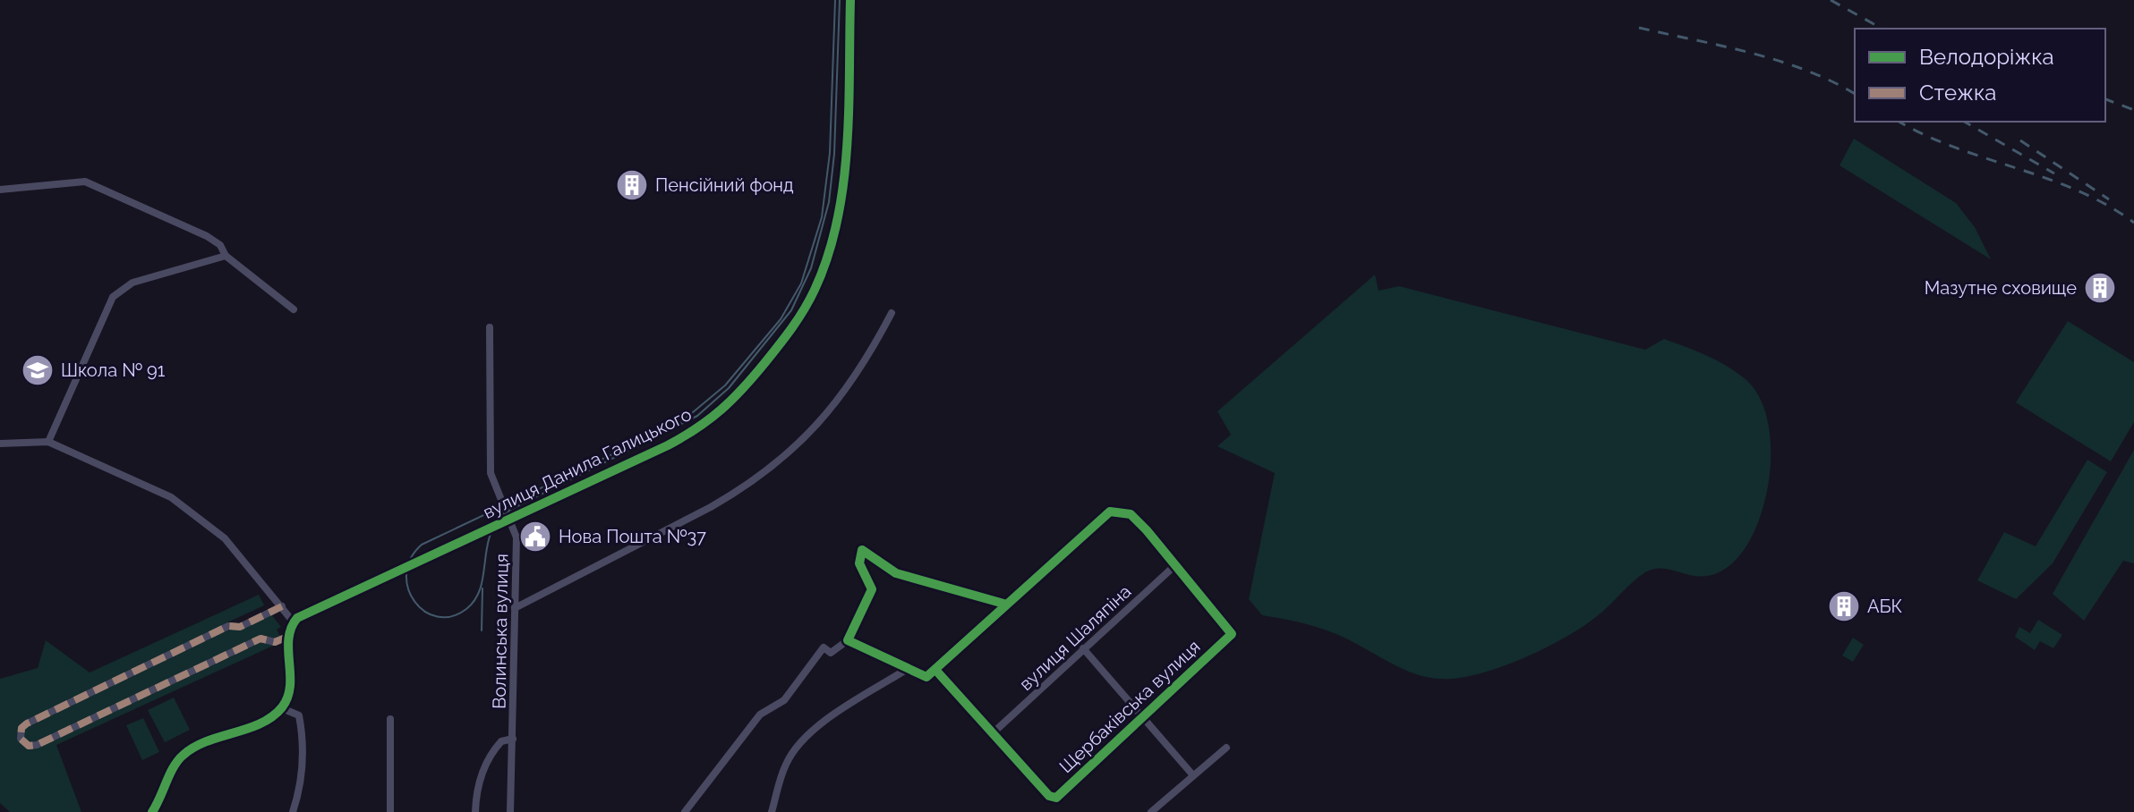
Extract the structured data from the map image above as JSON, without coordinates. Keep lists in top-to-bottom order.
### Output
{
  "streets": {
    "street": [
      "вулиця Данила Галицького",
      "Волинська вулиця",
      "вулиця Шаляпіна",
      "Щербаківська вулиця"
    ]
  },
  "crossings": [
    ["вулиця Данила Галицького", "Волинська вулиця"],
    ["вулиця Шаляпіна", "Щербаківська вулиця"]
  ],
  "places": {
    "building": ["Пенсійний фонд", "Мазутне сховище", "АБК"],
    "school or university": ["Школа № 91"],
    "public building": ["Нова Пошта №37"]
  },
  "legend": ["Велодоріжка", "Стежка"]
}
